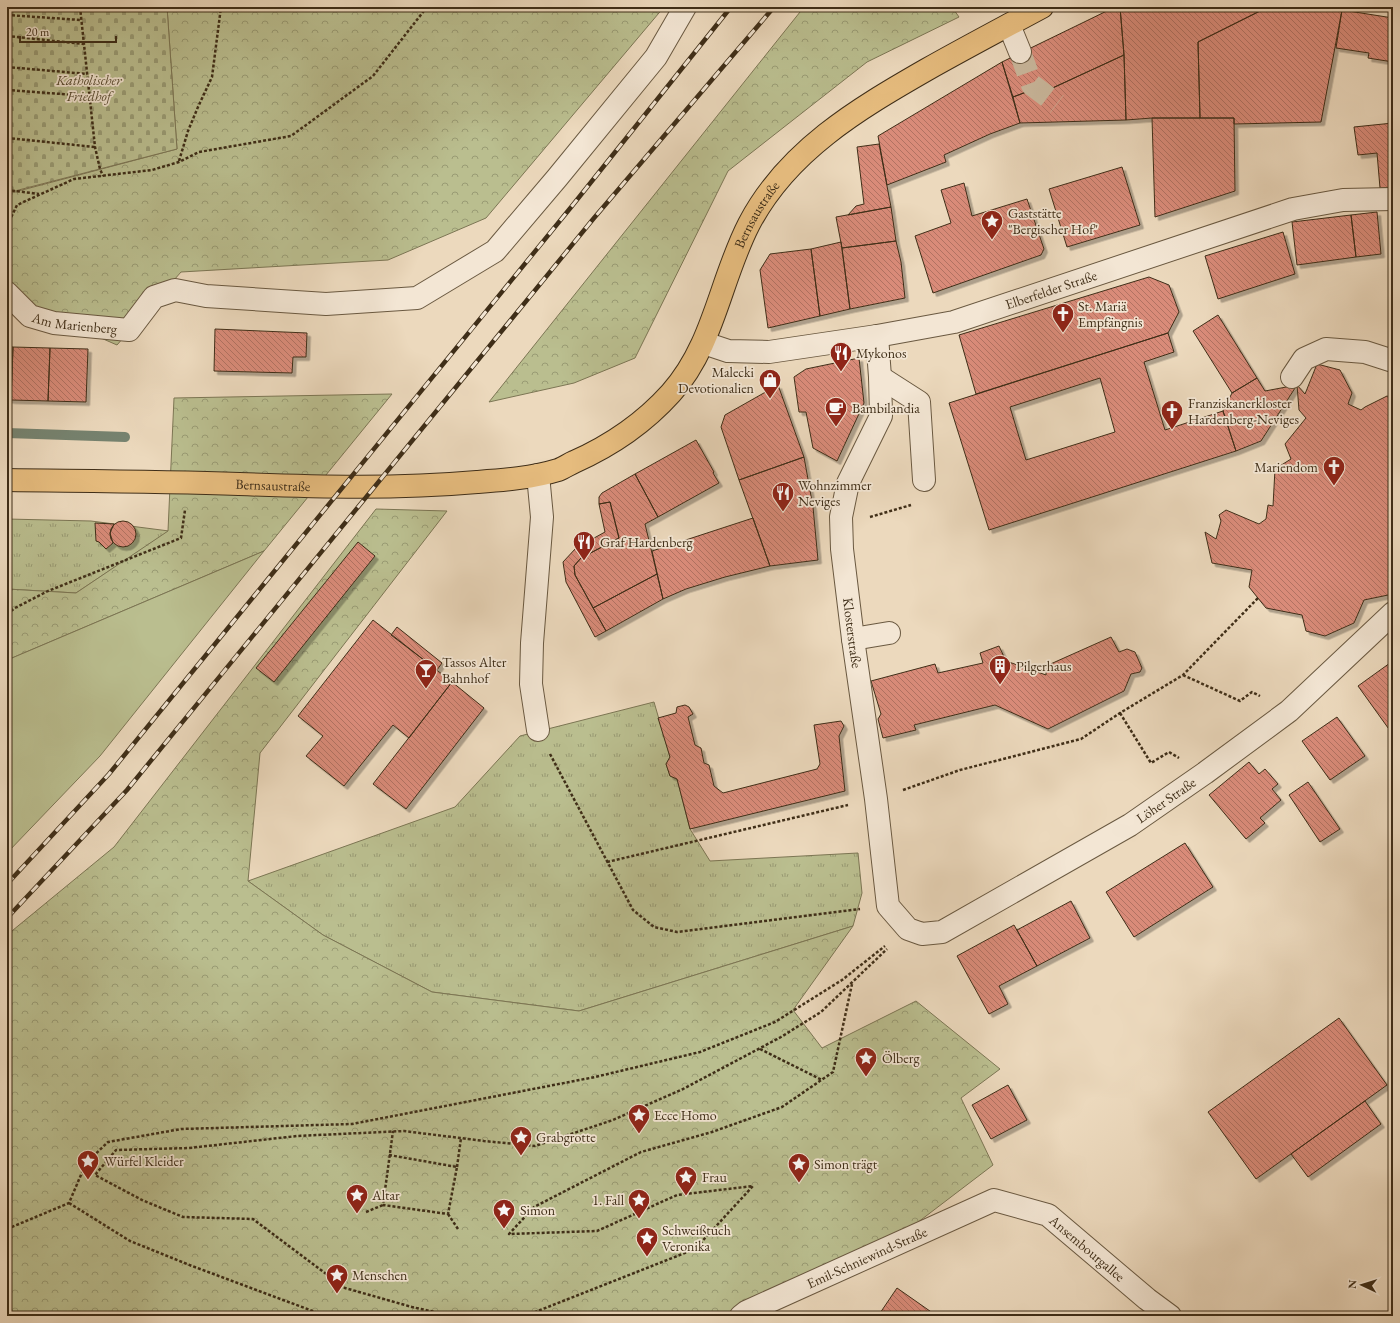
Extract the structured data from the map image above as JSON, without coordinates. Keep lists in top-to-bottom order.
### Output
{
  "streets": {
    "main road": ["Bernsaustraße"],
    "street": [
      "Elberfelder Straße",
      "Am Marienberg",
      "Klosterstraße",
      "Löher Straße",
      "Ansembourgallee",
      "Emil-Schniewind-Straße"
    ]
  },
  "crossings": [
    ["Bernsaustraße", "Elberfelder Straße"],
    ["Elberfelder Straße", "Klosterstraße"],
    ["Ansembourgallee", "Emil-Schniewind-Straße"]
  ],
  "parks": ["Katholischer Friedhof"],
  "places": {
    "place": [
      "Gaststätte \"Bergischer Hof\"",
      "Ölberg",
      "Ecce Homo",
      "Grabgrotte",
      "Würfel Kleider",
      "Simon trägt",
      "Frau",
      "Altar",
      "1. Fall",
      "Simon",
      "Schweißtuch Veronika",
      "Menschen"
    ],
    "church": ["St. Mariä Empfängnis", "Franziskanerkloster Hardenberg-Neviges", "Mariendom"],
    "restaurant": ["Mykonos", "Wohnzimmer Neviges", "Graf Hardenberg"],
    "shop": ["Malecki Devotionalien"],
    "cafe": ["Bambilandia"],
    "building": ["Pilgerhaus"],
    "bar": ["Tassos Alter Bahnhof"]
  },
  "scale_bar": "20 m",
  "north": "left"
}
